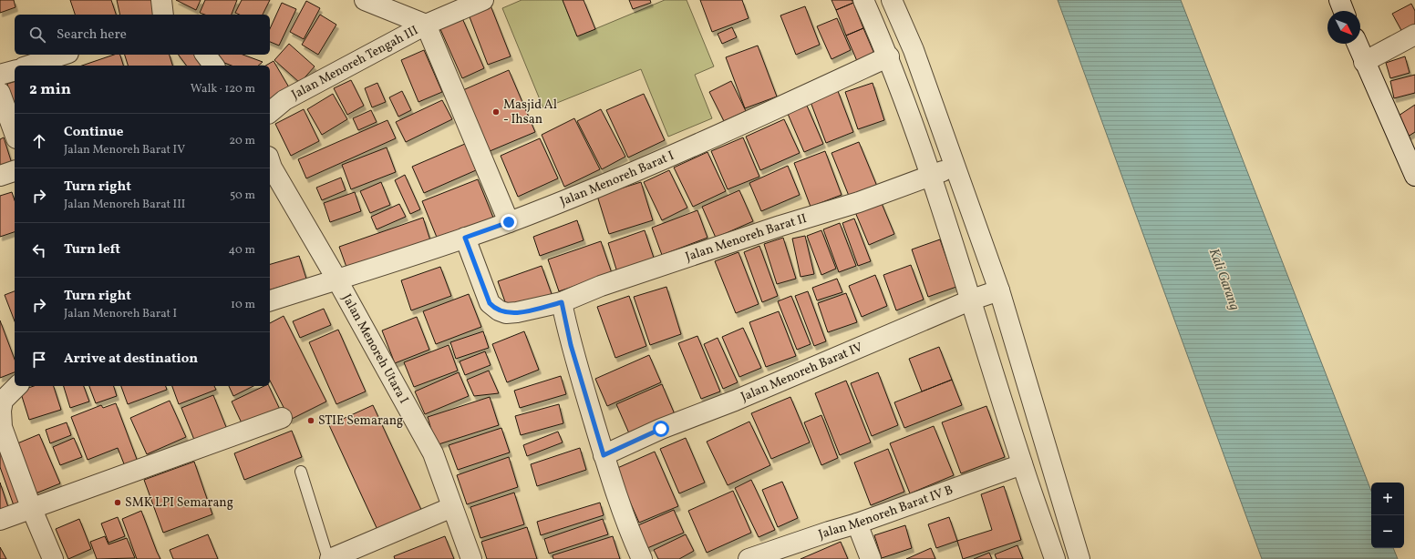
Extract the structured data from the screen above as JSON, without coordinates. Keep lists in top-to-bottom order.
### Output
{
  "streets": {
    "street": [
      "Jalan Menoreh Tengah III",
      "Jalan Menoreh Barat I",
      "Jalan Menoreh Barat II",
      "Jalan Menoreh Utara I",
      "Jalan Menoreh Barat IV",
      "Jalan Menoreh Barat IV B"
    ]
  },
  "crossings": [
    ["Jalan Menoreh Barat I", "Jalan Menoreh Barat II"],
    ["Jalan Menoreh Barat I", "Jalan Menoreh Utara I"]
  ],
  "water": ["Kali Garang"],
  "places": ["Masjid Al - Ihsan", "STIE Semarang", "SMK LPI Semarang"],
  "north": "bottom right",
  "page": {
    "search": "Search here",
    "heading": ["2 min", "Walk · 120 m"],
    "list": [
      ["Continue", "Jalan Menoreh Barat IV", "20 m"],
      ["Turn right", "Jalan Menoreh Barat III", "50 m"],
      ["Turn left", "40 m"],
      ["Turn right", "Jalan Menoreh Barat I", "10 m"],
      "Arrive at destination"
    ],
    "map_buttons": ["+", "−"]
  }
}
